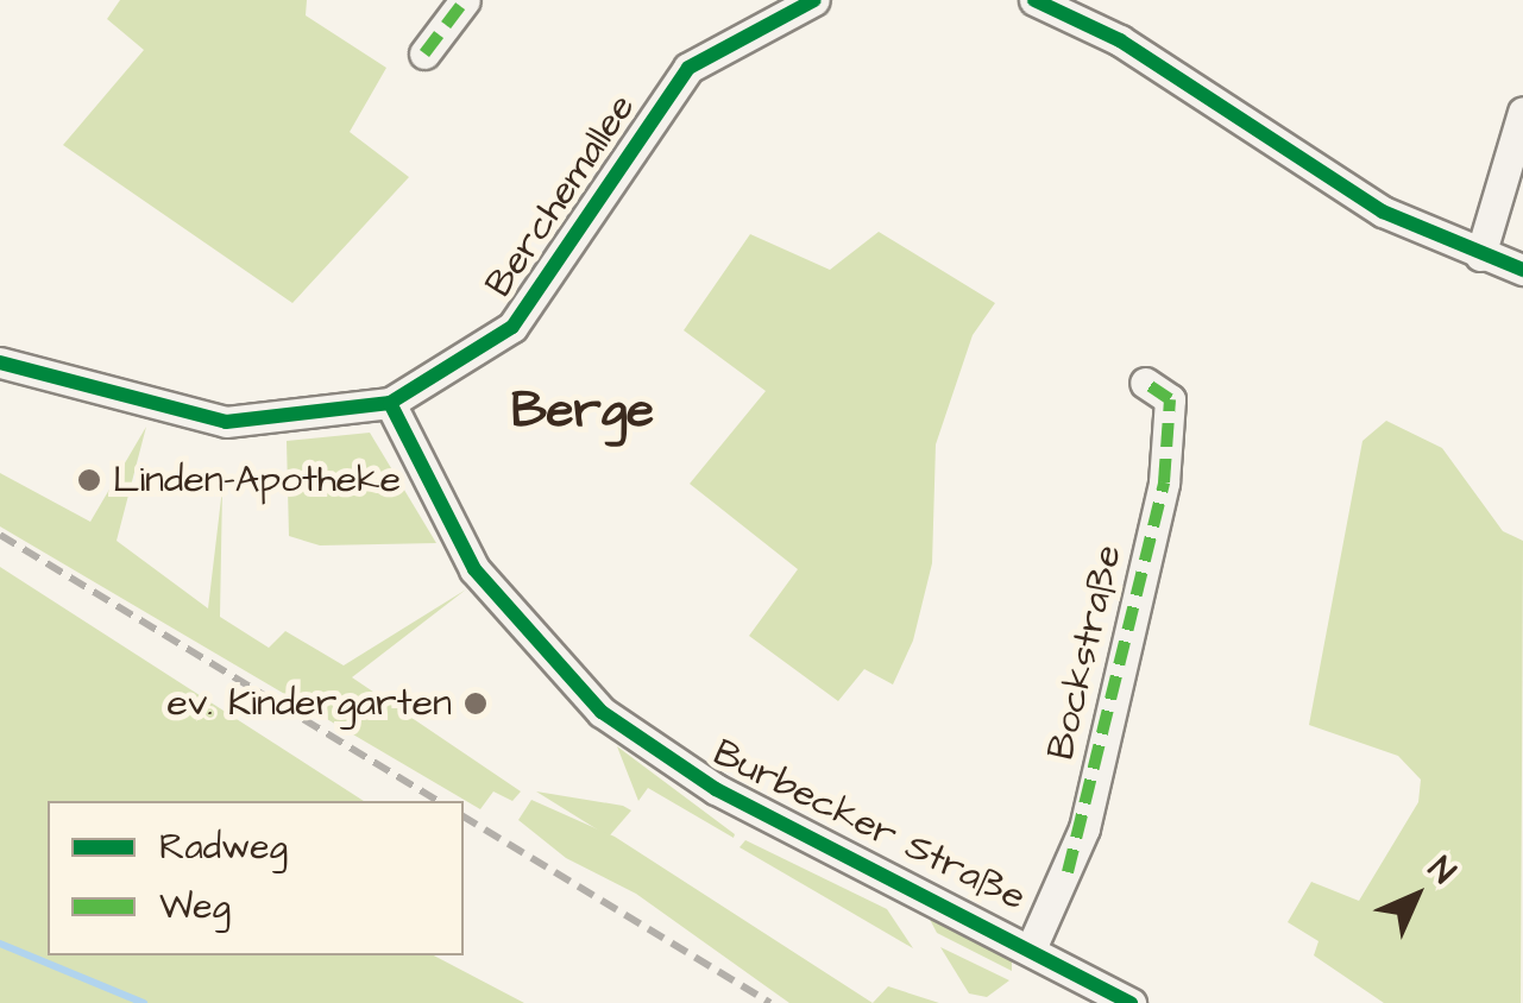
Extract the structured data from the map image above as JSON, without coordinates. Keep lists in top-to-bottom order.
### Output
{
  "streets": {
    "street": ["Berchemallee", "Bockstraße", "Burbecker Straße"]
  },
  "crossings": [
    ["Berchemallee", "Burbecker Straße"],
    ["Bockstraße", "Burbecker Straße"]
  ],
  "districts": ["Berge"],
  "places": ["Linden-Apotheke", "ev. Kindergarten"],
  "legend": ["Radweg", "Weg"],
  "north": "top right"
}
